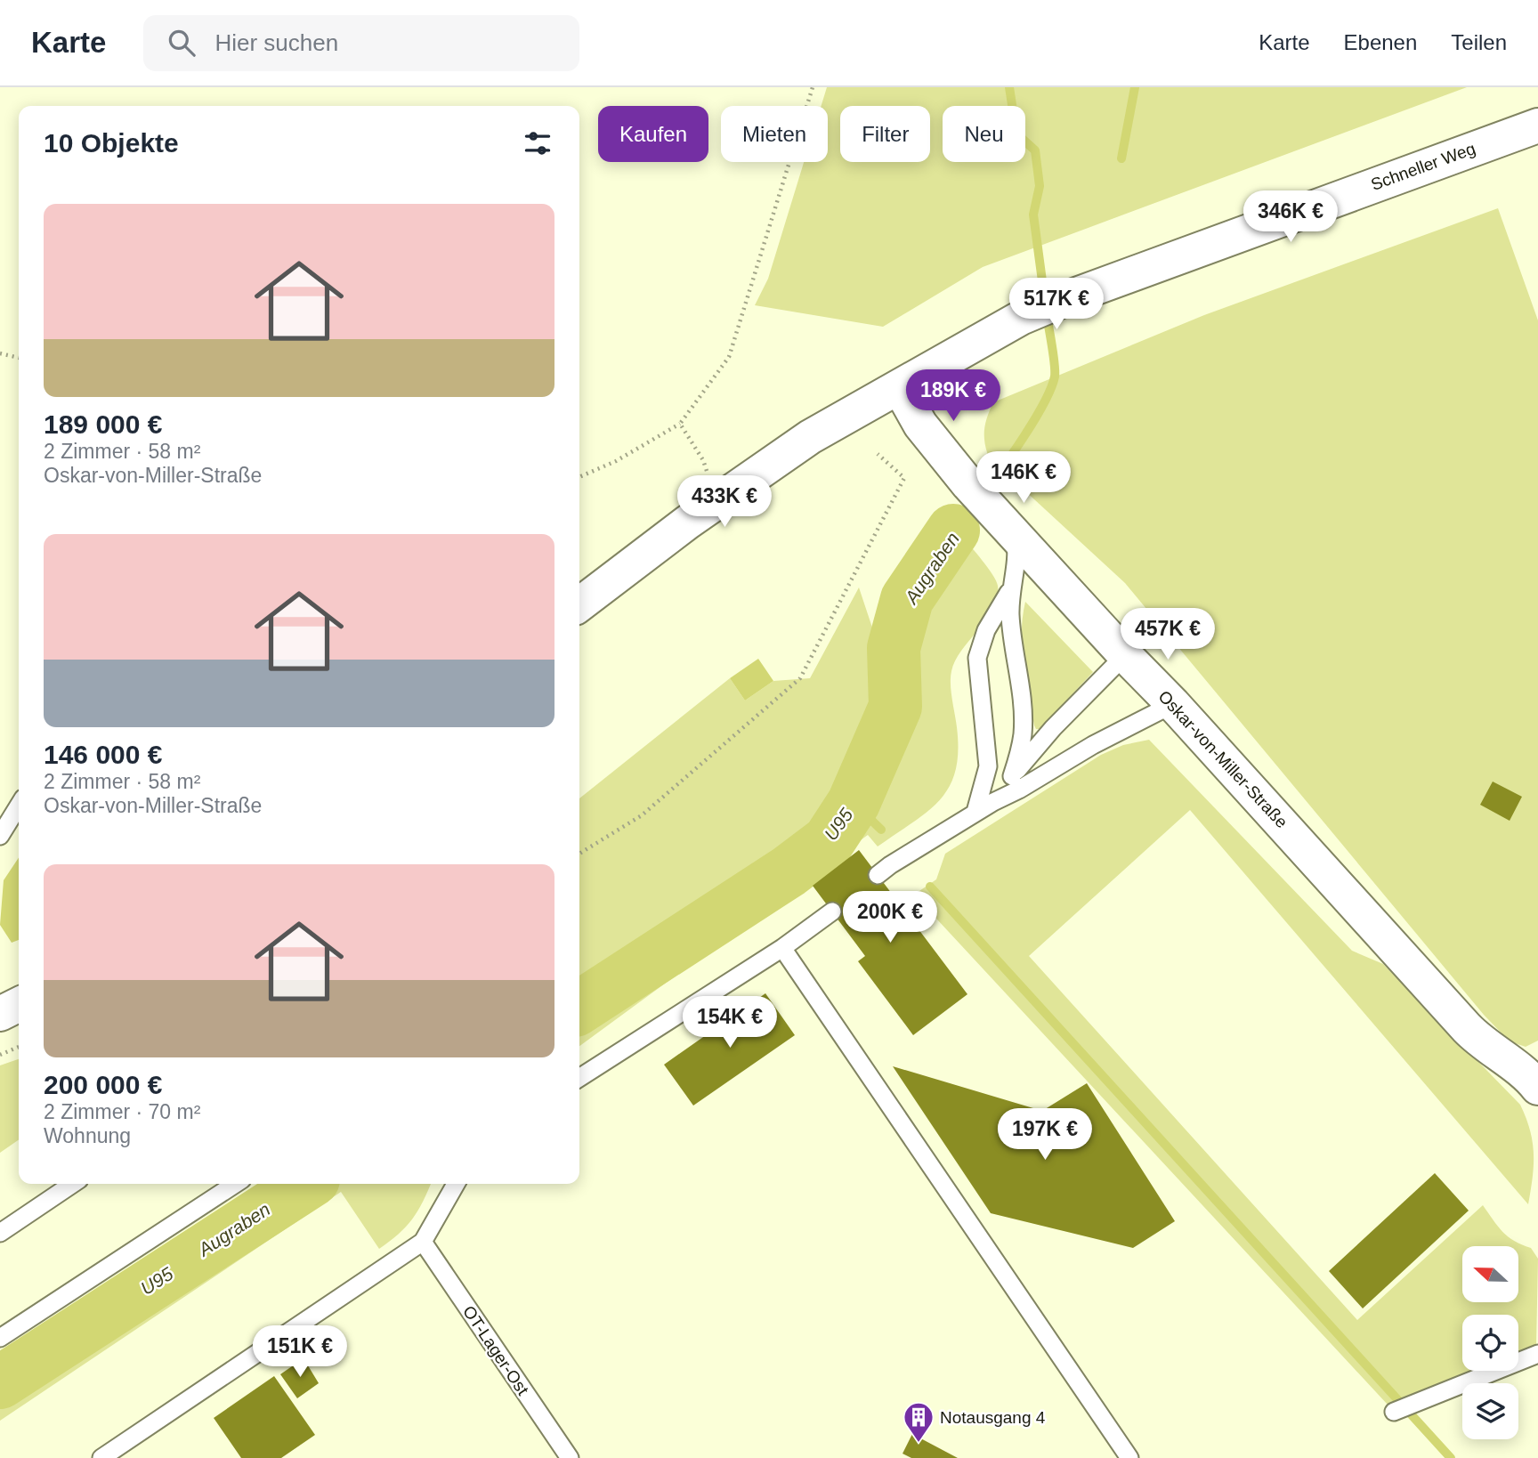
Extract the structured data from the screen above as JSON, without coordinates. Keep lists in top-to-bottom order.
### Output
{
  "streets": {
    "main road": ["Schneller Weg", "Oskar-von-Miller-Straße"],
    "lane": ["OT-Lager-Ost"]
  },
  "crossings": [
    ["Schneller Weg", "Oskar-von-Miller-Straße"]
  ],
  "water": ["Augraben", "U95"],
  "places": {
    "building": ["Notausgang 4"]
  },
  "north": "left",
  "page": {
    "header": "Karte",
    "search": "Hier suchen",
    "nav": ["Karte", "Ebenen", "Teilen"],
    "chip": [
      "Kaufen",
      "Mieten",
      "Filter",
      "Neu"
    ],
    "heading": "10 Objekte",
    "list": [
      {
        "name": "189 000 €",
        "note": "2 Zimmer · 58 m² · Oskar-von-Miller-Straße"
      },
      {
        "name": "146 000 €",
        "note": "2 Zimmer · 58 m² · Oskar-von-Miller-Straße"
      },
      {
        "name": "200 000 €",
        "note": "2 Zimmer · 70 m² · Wohnung"
      }
    ],
    "price": [
      "346K €",
      "517K €",
      "189K €",
      "146K €",
      "433K €",
      "457K €",
      "200K €",
      "154K €",
      "197K €",
      "151K €"
    ]
  }
}
